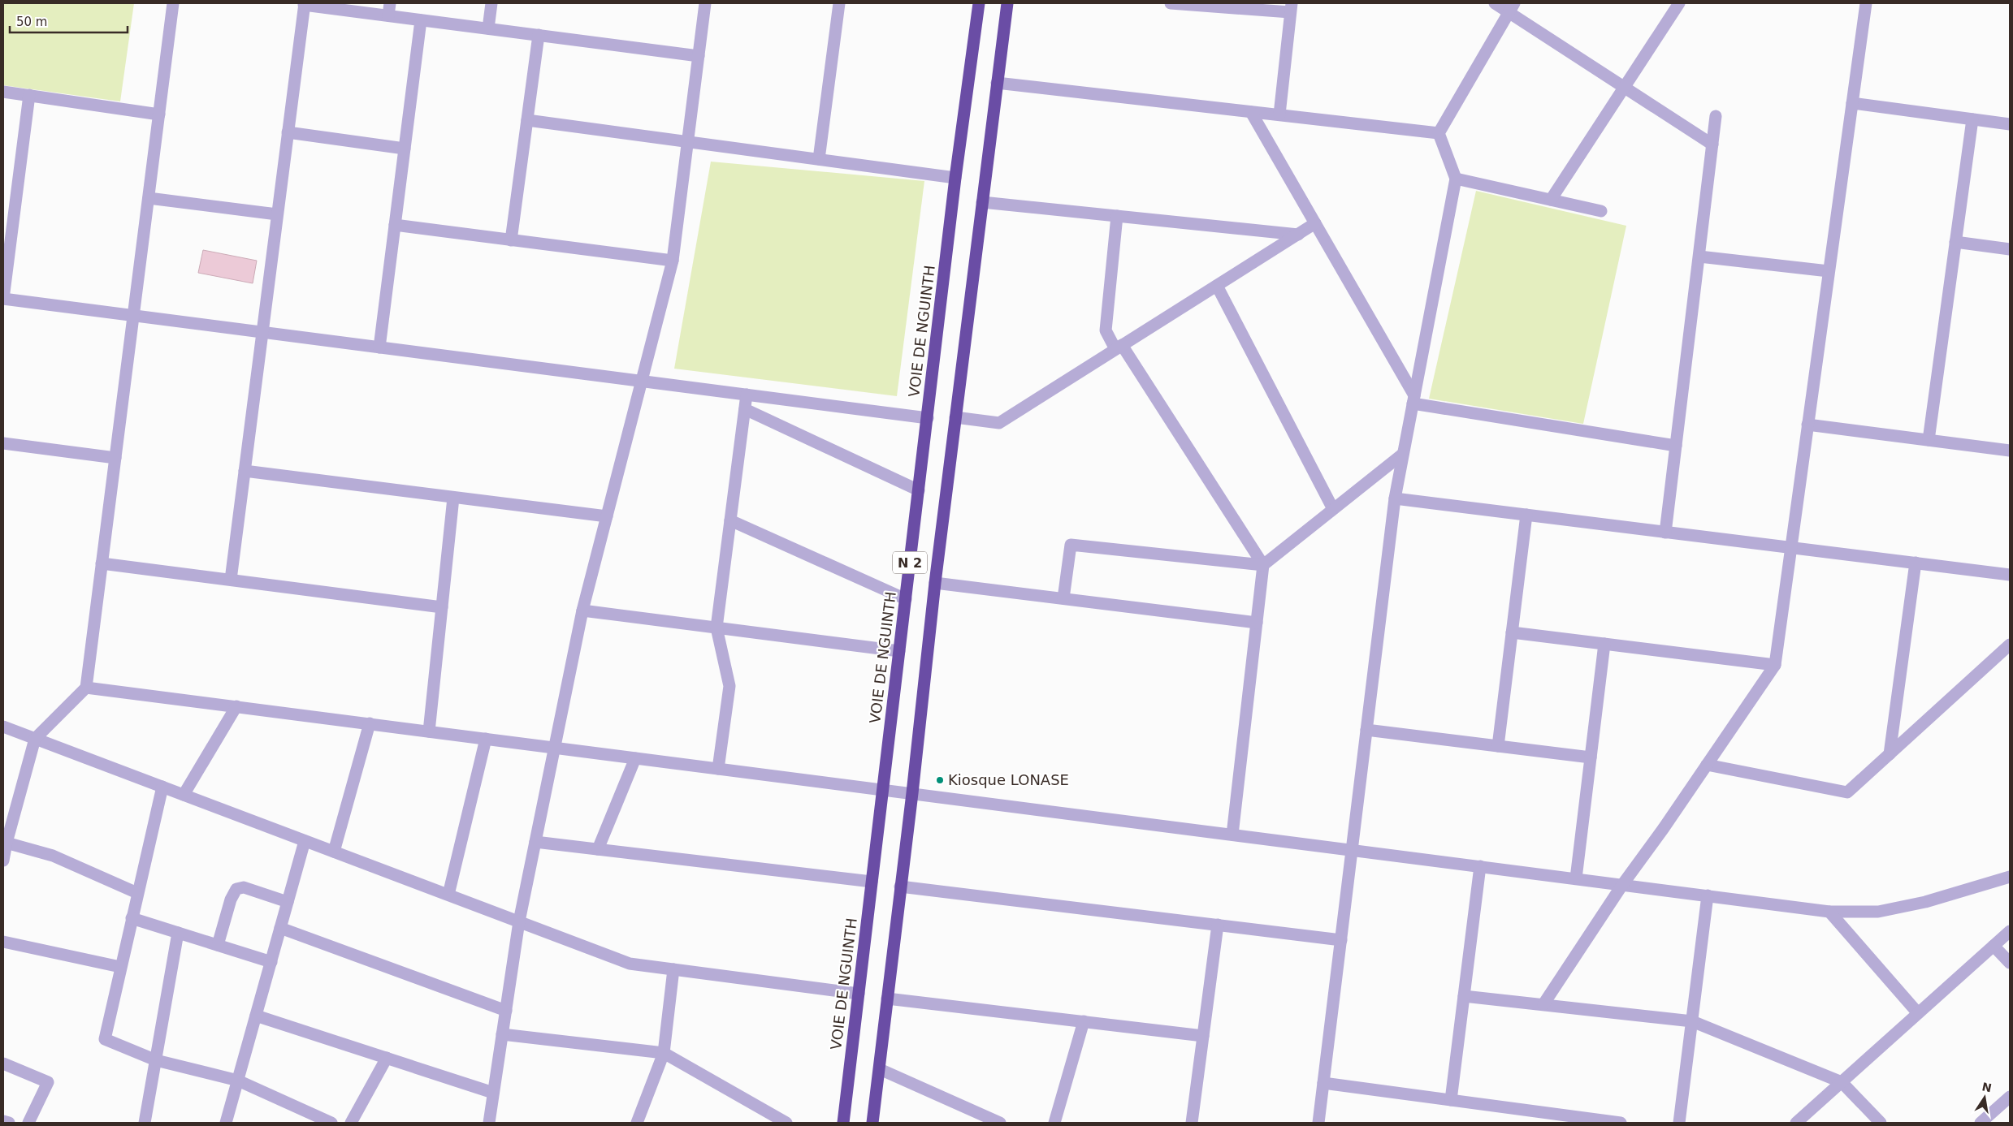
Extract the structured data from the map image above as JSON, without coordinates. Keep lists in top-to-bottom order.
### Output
{
  "streets": {
    "highway": ["VOIE DE NGUINTH", "N 2"]
  },
  "places": ["Kiosque LONASE"],
  "scale_bar": "50 m",
  "north": "top"
}
